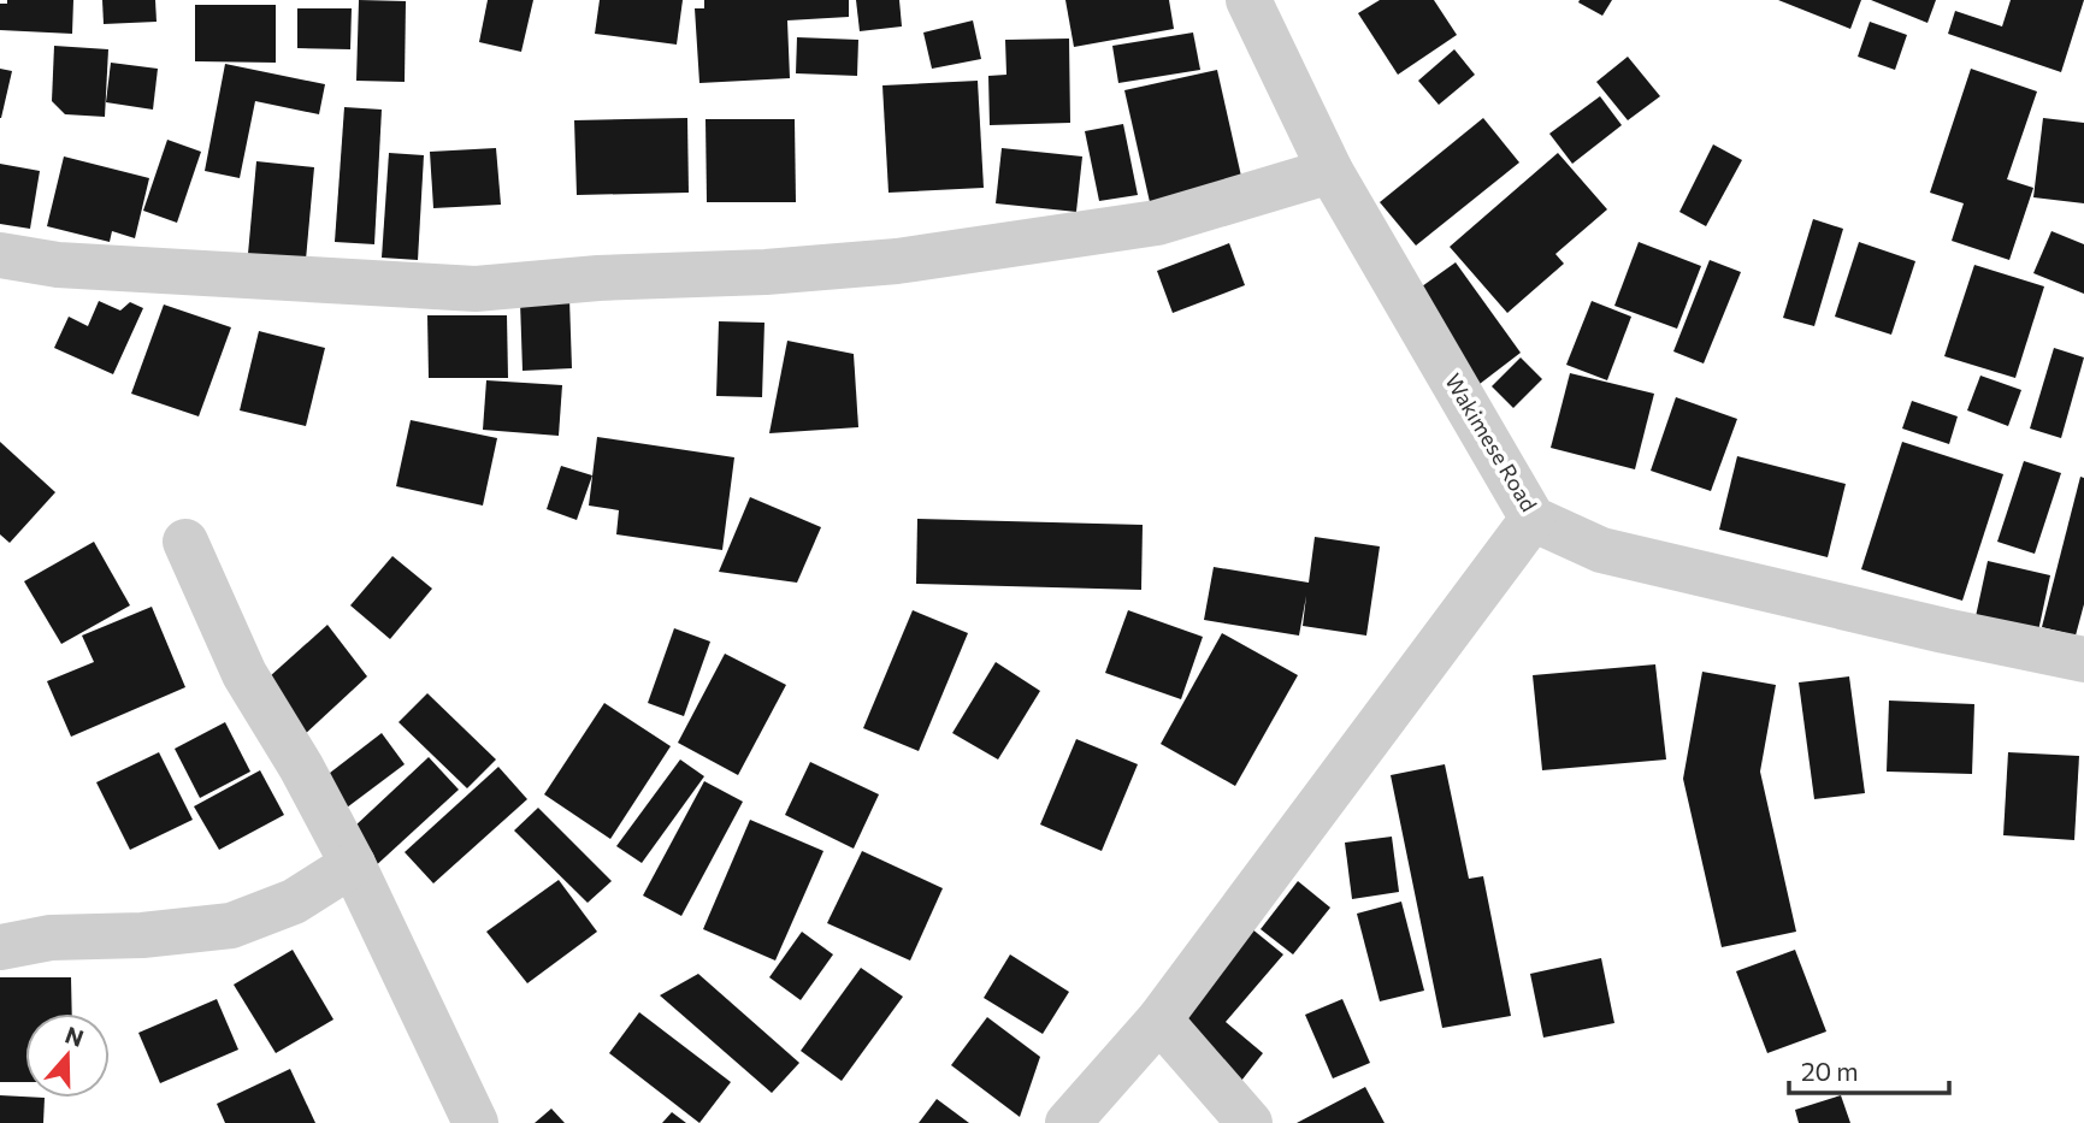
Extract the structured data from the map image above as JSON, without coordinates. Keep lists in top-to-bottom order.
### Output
{
  "streets": {
    "street": ["Wakimese Road"]
  },
  "scale_bar": "20 m",
  "north": "top"
}
